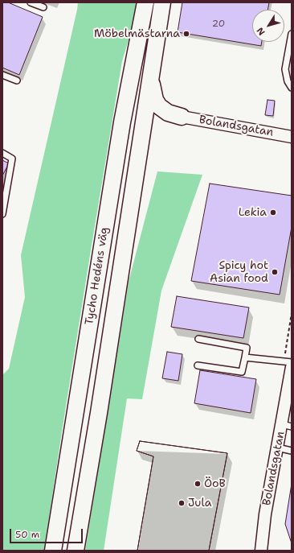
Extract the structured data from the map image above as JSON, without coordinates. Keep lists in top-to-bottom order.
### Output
{
  "streets": {
    "main road": ["Tycho Hedéns väg"],
    "street": ["Bolandsgatan"]
  },
  "places": [
    "Möbelmästarna",
    "Lekia",
    "Spicy hot Asian food",
    "ÖoB",
    "Jula"
  ],
  "house_numbers": ["20"],
  "scale_bar": "50 m",
  "north": "bottom left"
}
